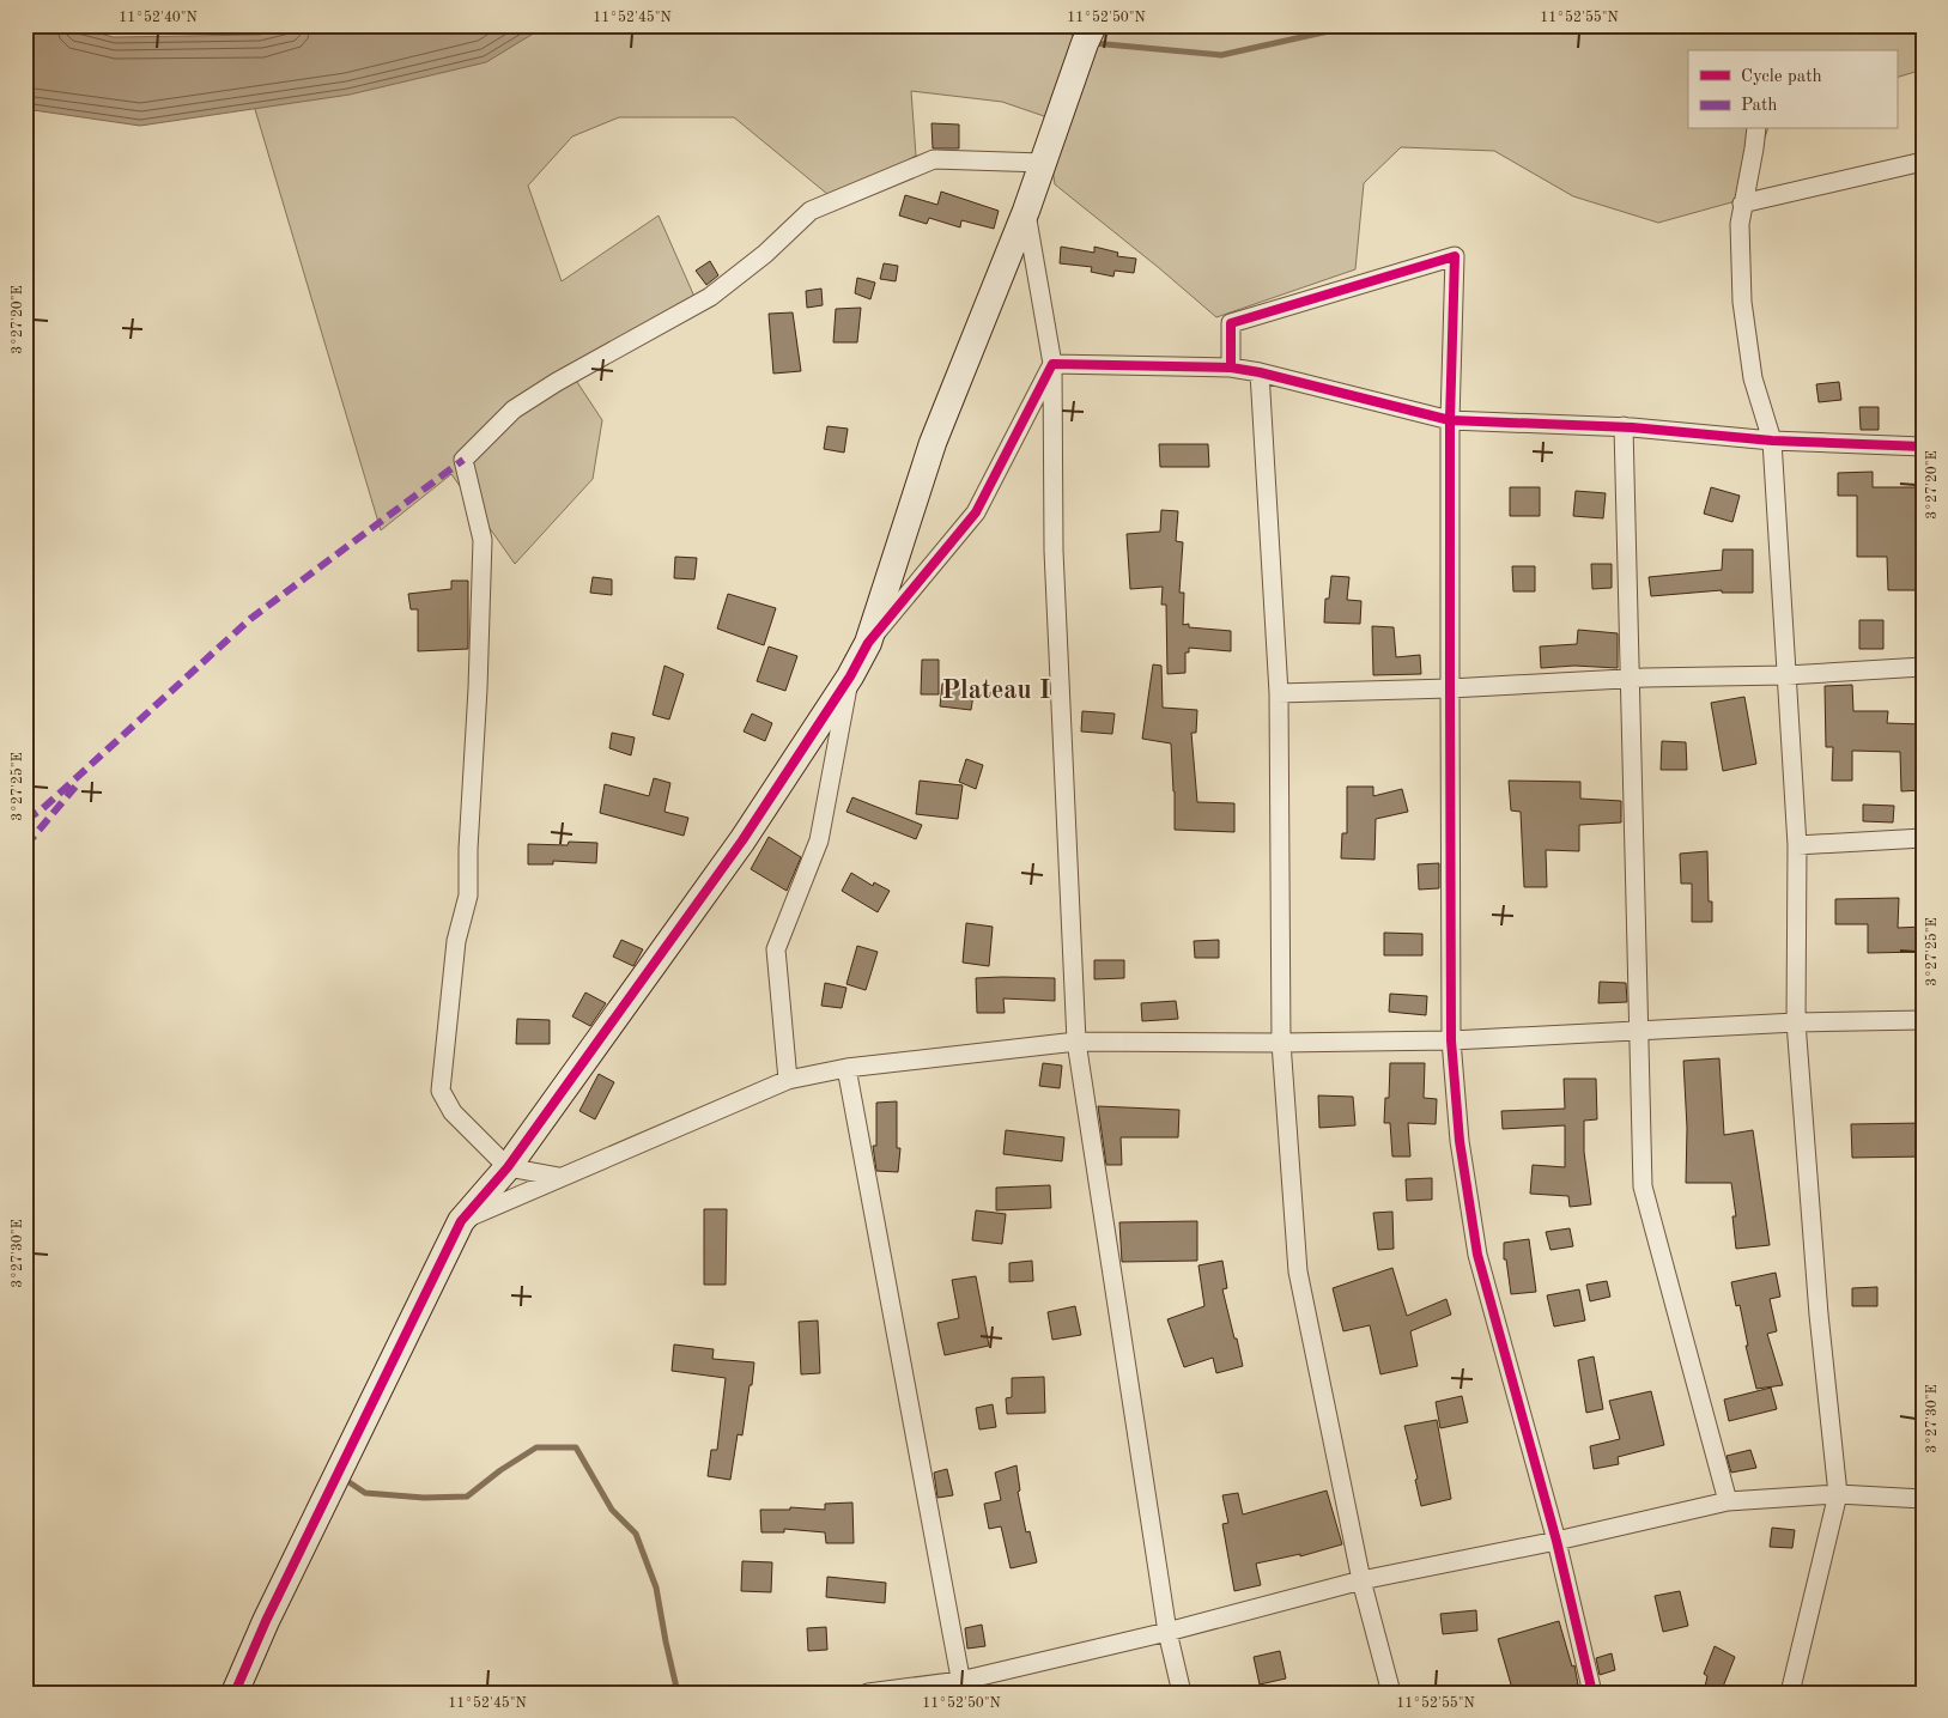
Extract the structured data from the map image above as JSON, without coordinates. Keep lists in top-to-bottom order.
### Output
{
  "districts": ["Plateau I"],
  "legend": ["Cycle path", "Path"],
  "coordinates": [
    "11°52'40\"N",
    "11°52'45\"N",
    "11°52'50\"N",
    "11°52'55\"N",
    "3°27'20\"E",
    "3°27'25\"E",
    "3°27'30\"E"
  ]
}
